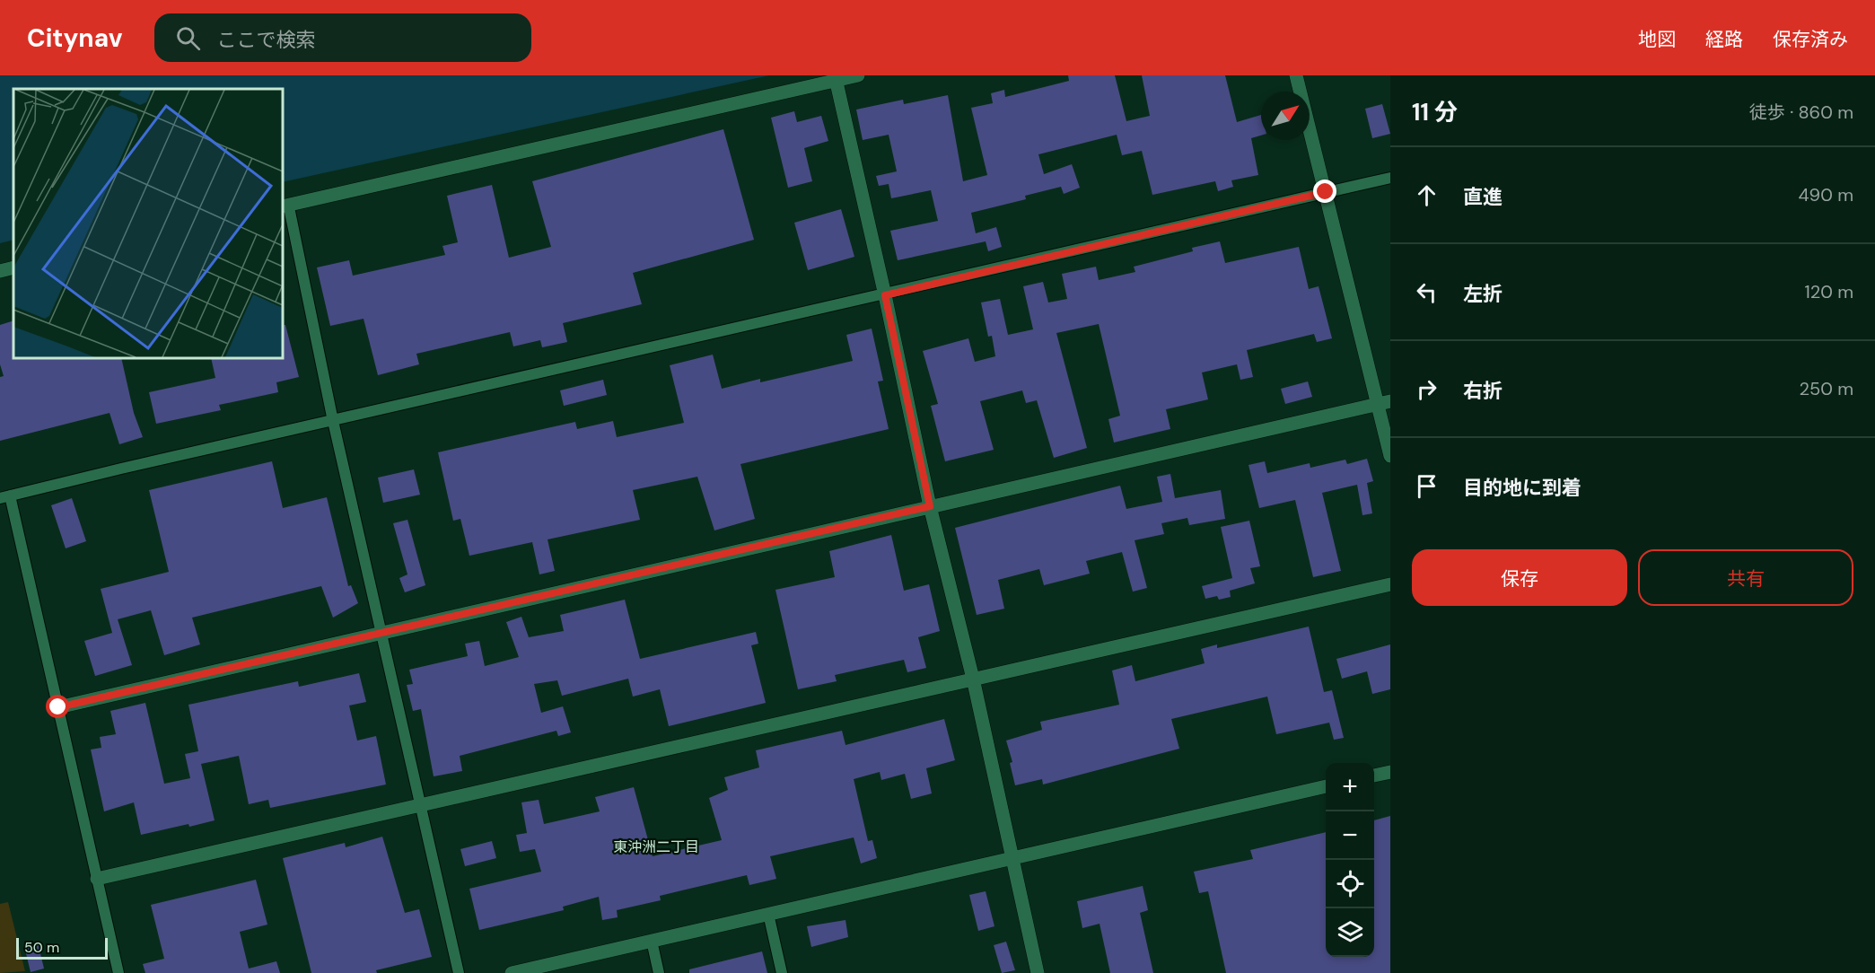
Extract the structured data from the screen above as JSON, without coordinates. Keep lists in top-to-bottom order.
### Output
{
  "districts": ["東沖洲二丁目"],
  "scale_bar": "50 m",
  "north": "top right",
  "page": {
    "header": "Citynav",
    "search": "ここで検索",
    "nav": ["地図", "経路", "保存済み"],
    "heading": ["11 分", "徒歩 · 860 m"],
    "list": [
      ["直進", "490 m"],
      ["左折", "120 m"],
      ["右折", "250 m"],
      "目的地に到着"
    ],
    "buttons": ["保存", "共有"],
    "map_buttons": ["+", "−"],
    "scale": "50 m"
  }
}
